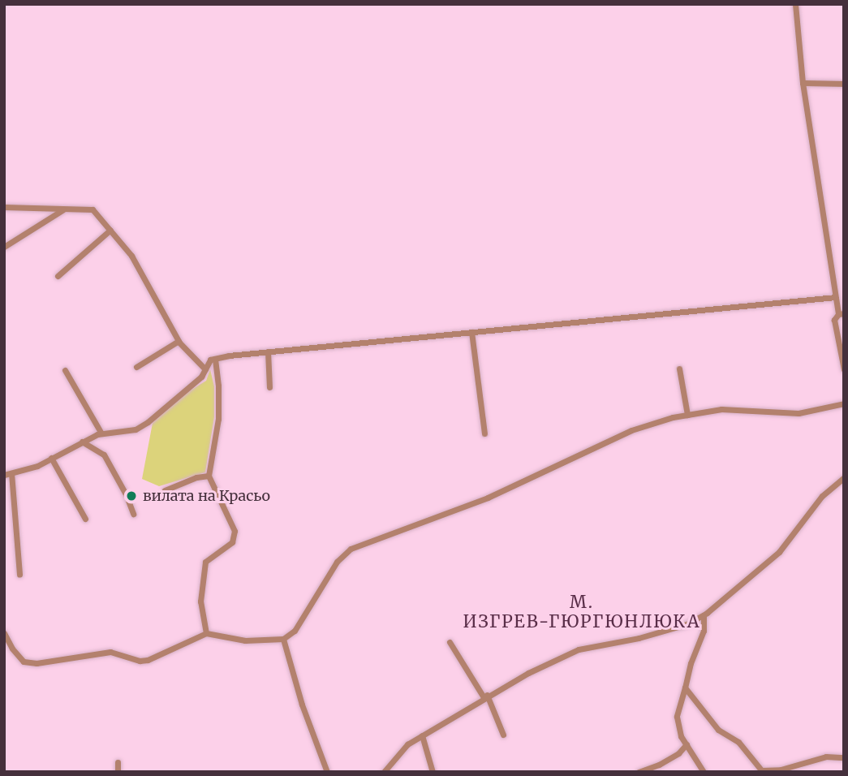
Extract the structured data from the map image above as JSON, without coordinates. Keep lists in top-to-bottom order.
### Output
{
  "districts": ["М. ИЗГРЕВ-ГЮРГЮНЛЮКА"],
  "places": ["вилата на Красьо"]
}
